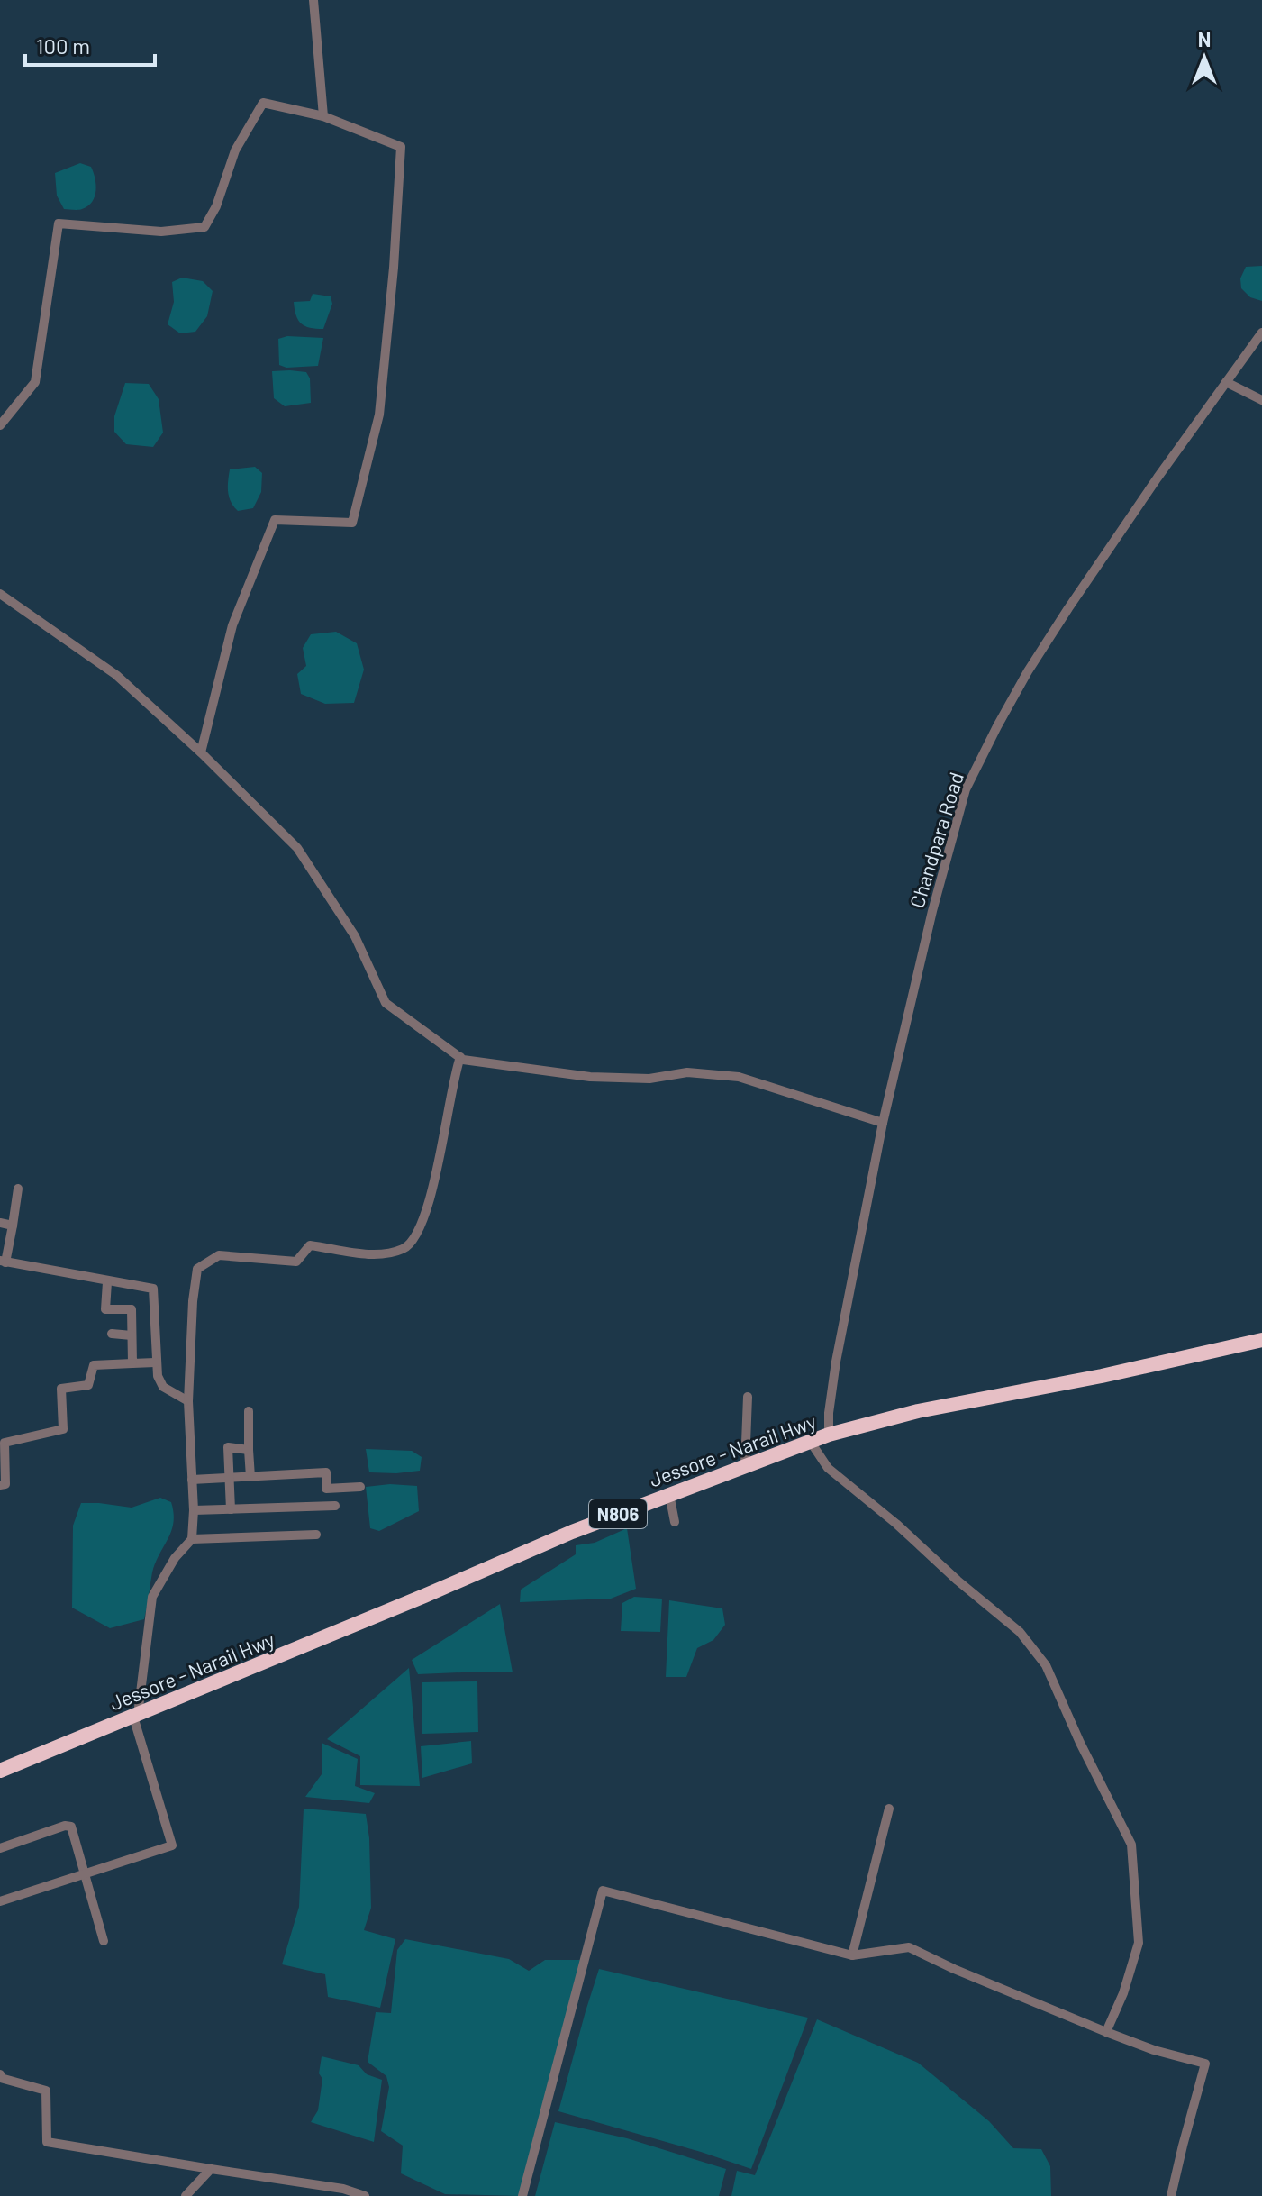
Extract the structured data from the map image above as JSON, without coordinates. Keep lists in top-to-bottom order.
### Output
{
  "streets": {
    "highway": ["Jessore - Narail Hwy", "N806"],
    "street": ["Chandpara Road"]
  },
  "crossings": [
    ["Chandpara Road", "Jessore - Narail Hwy"]
  ],
  "scale_bar": "100 m",
  "north": "top"
}
